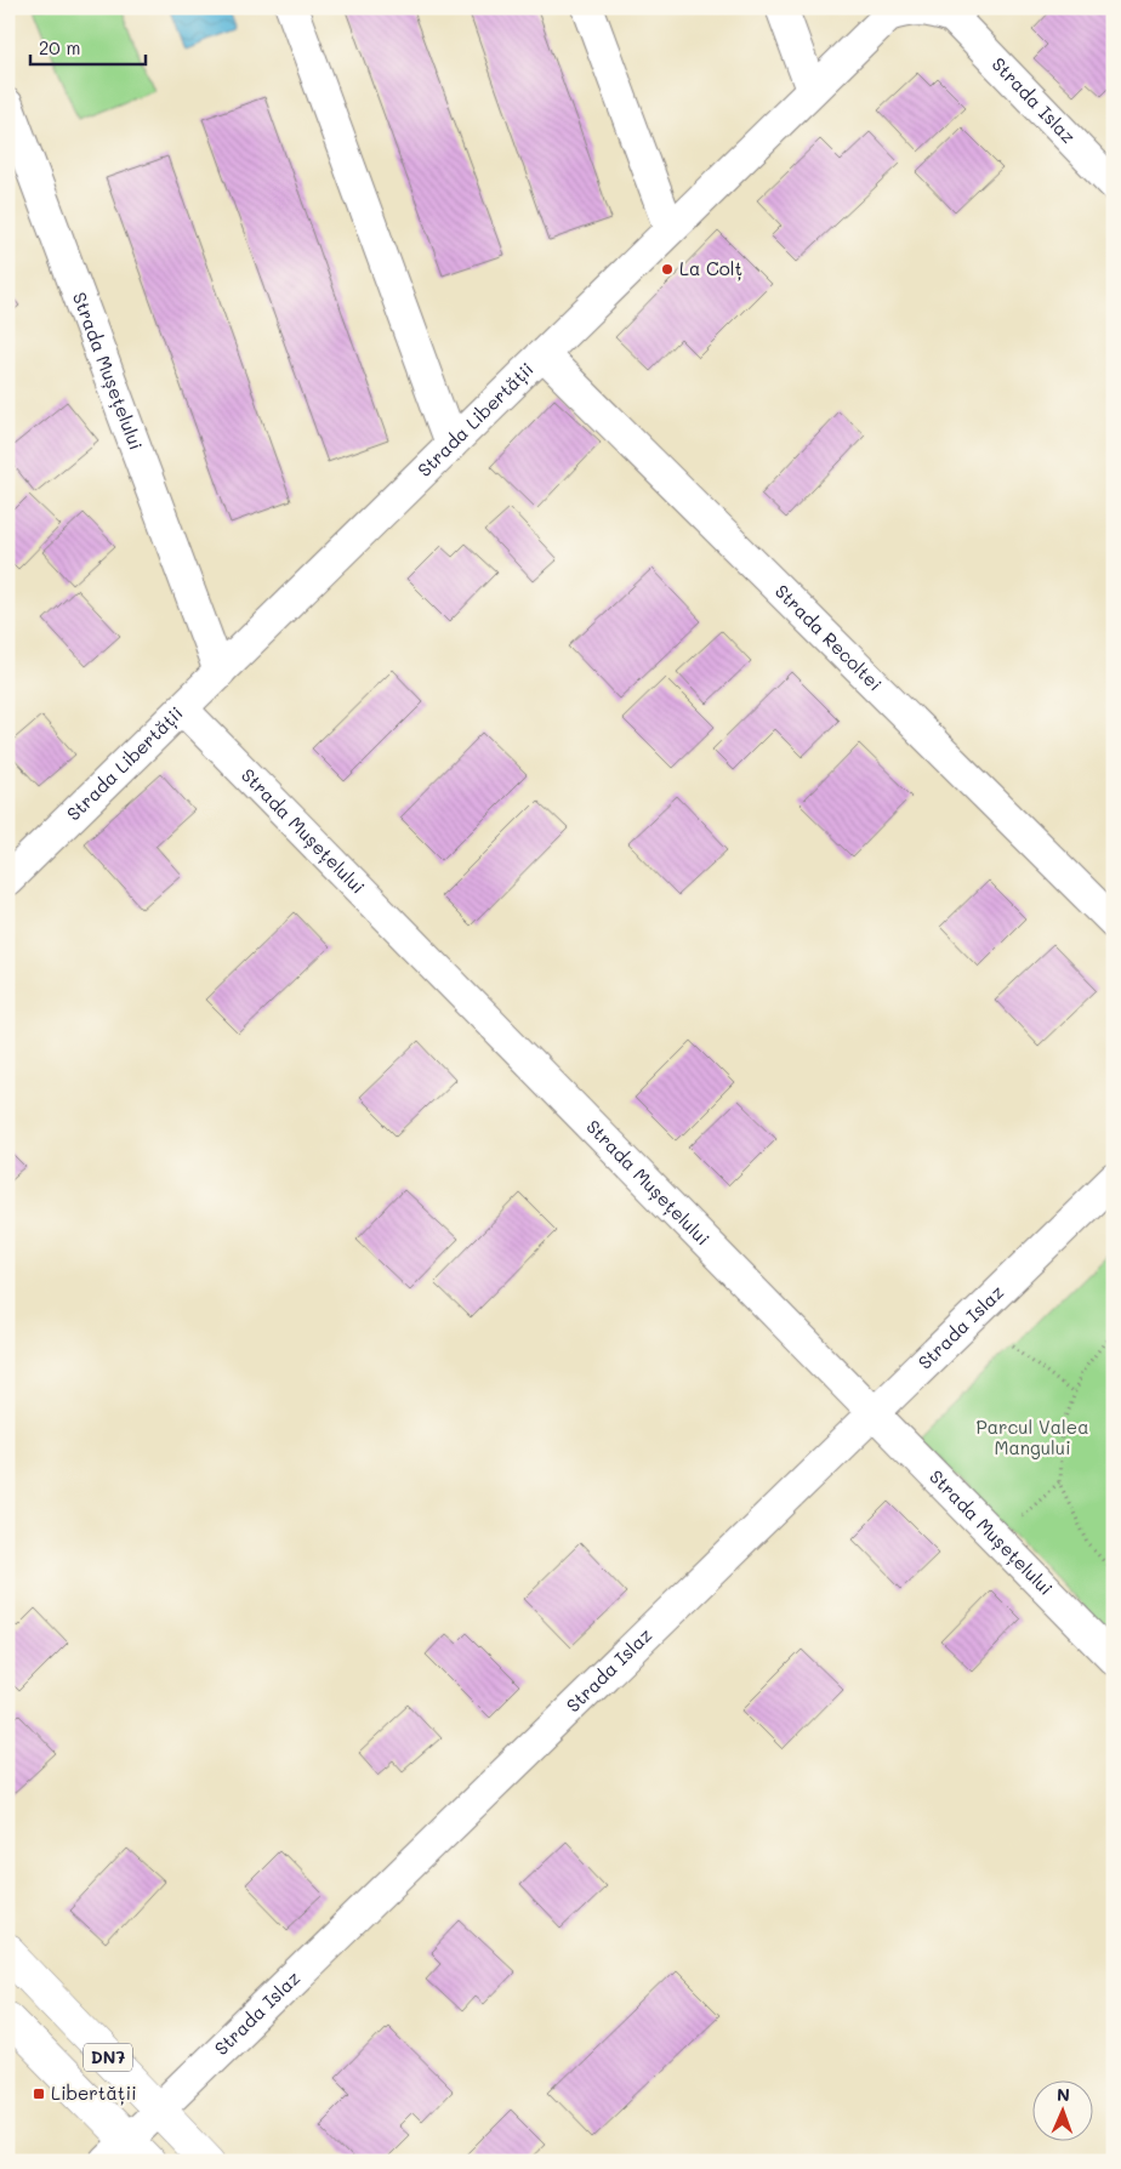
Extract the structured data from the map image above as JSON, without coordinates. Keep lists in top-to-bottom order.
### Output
{
  "streets": {
    "main road": ["DN7"],
    "street": [
      "Strada Islaz",
      "Strada Mușețelului",
      "Strada Libertății",
      "Strada Recoltei"
    ]
  },
  "crossings": [
    ["Strada Islaz", "Strada Mușețelului"],
    ["Strada Islaz", "Strada Libertății"],
    ["Strada Islaz", "DN7"],
    ["Strada Mușețelului", "Strada Libertății"],
    ["Strada Libertății", "Strada Recoltei"]
  ],
  "parks": ["Parcul Valea Mangului"],
  "places": {
    "other": ["La Colț"],
    "transit": ["Libertății"]
  },
  "scale_bar": "20 m",
  "north": "top"
}
